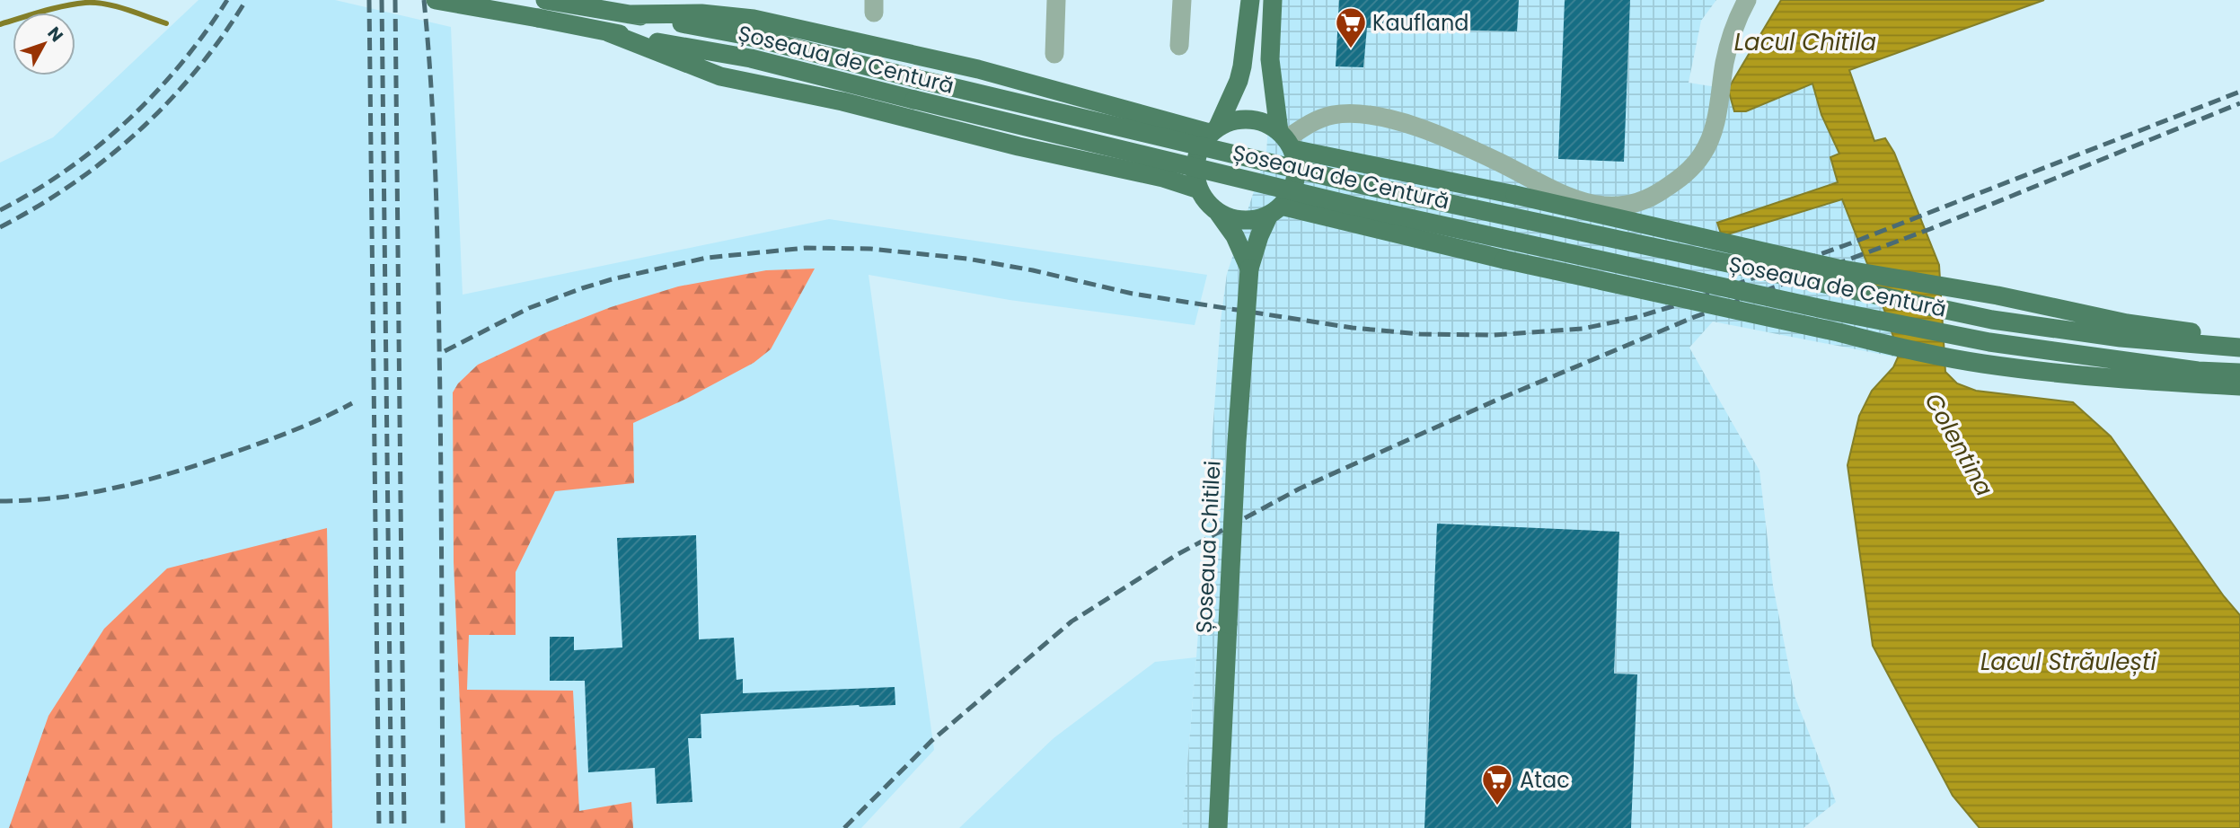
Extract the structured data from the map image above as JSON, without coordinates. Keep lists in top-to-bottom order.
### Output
{
  "streets": {
    "main road": ["Șoseaua de Centură", "Șoseaua Chitilei"]
  },
  "water": ["Lacul Chitila", "Colentina", "Lacul Străulești"],
  "places": {
    "supermarket": ["Kaufland", "Atac"]
  },
  "north": "top right"
}
